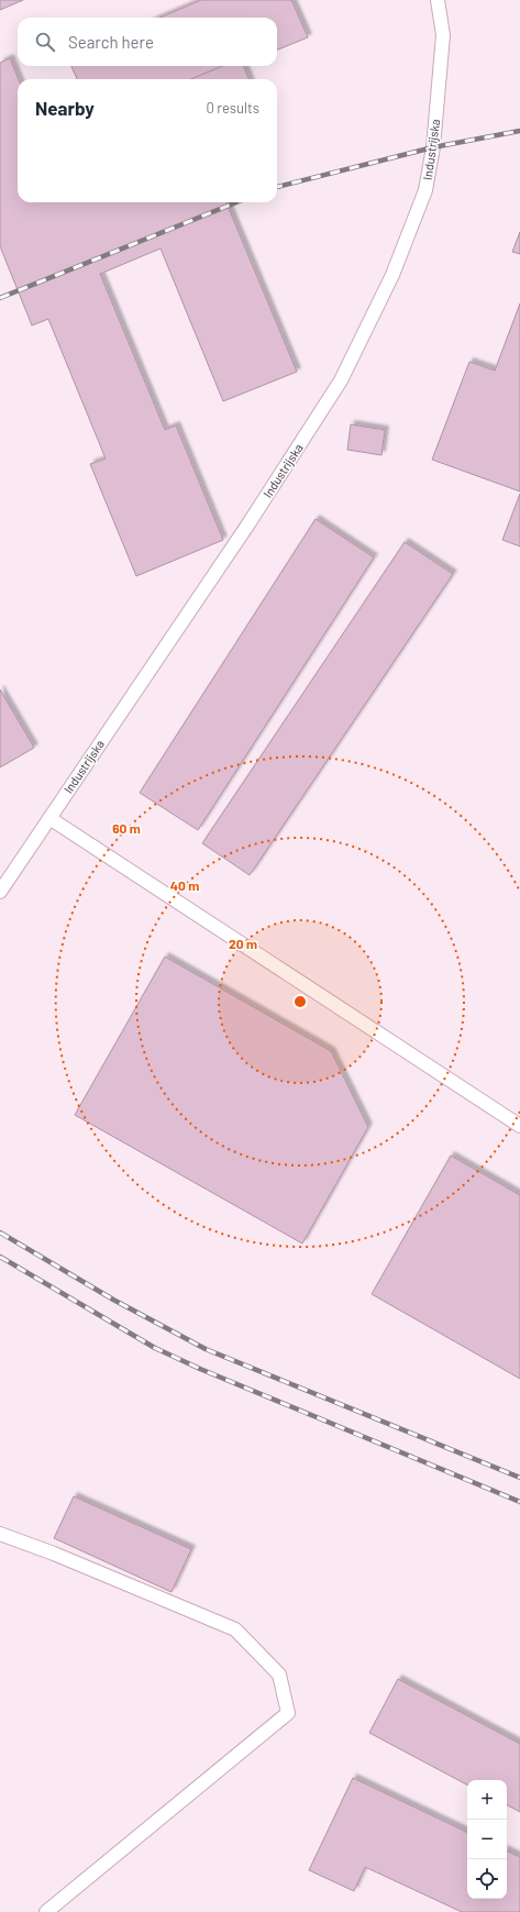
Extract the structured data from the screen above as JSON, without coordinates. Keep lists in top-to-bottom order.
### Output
{
  "streets": {
    "lane": ["Industrijska"]
  },
  "page": {
    "search": "Search here",
    "heading": ["Nearby", "0 results"],
    "map_buttons": ["+", "−"]
  },
  "rings": ["60 m", "40 m", "20 m"]
}
